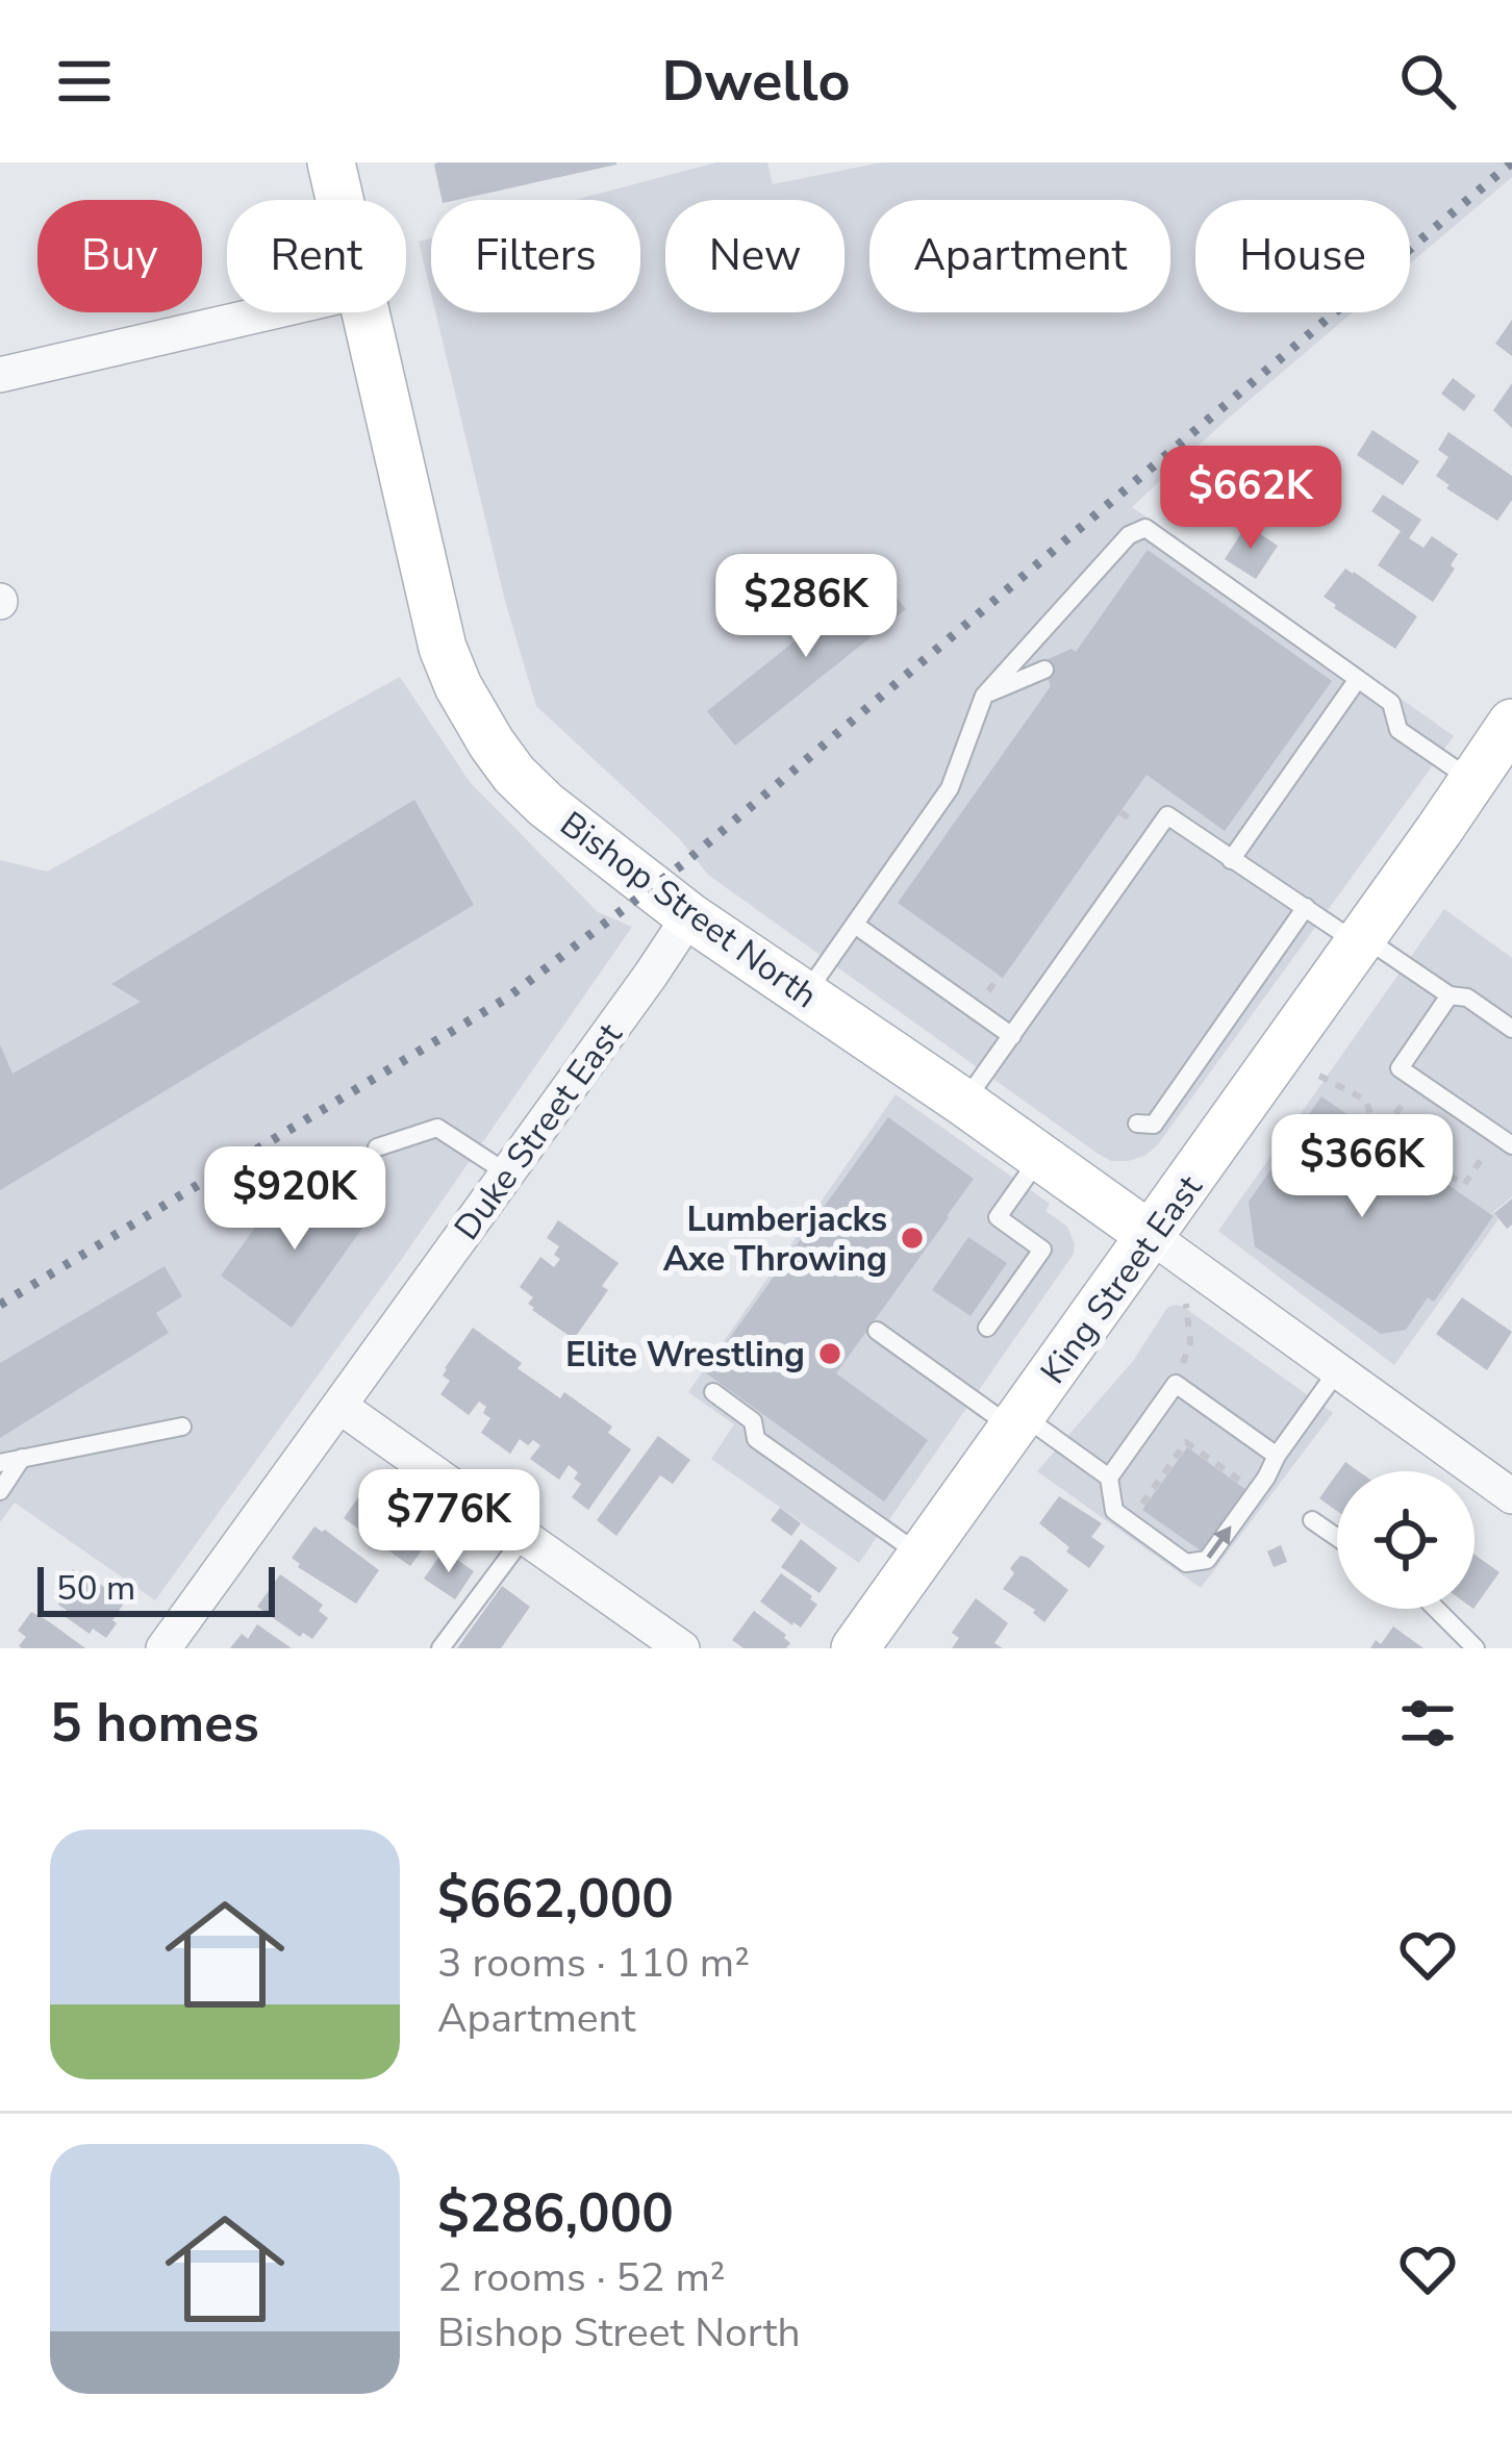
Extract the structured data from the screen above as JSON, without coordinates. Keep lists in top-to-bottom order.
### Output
{
  "streets": {
    "main road": ["Bishop Street North", "King Street East"],
    "street": ["Duke Street East"]
  },
  "crossings": [
    ["Bishop Street North", "Duke Street East"],
    ["Bishop Street North", "King Street East"]
  ],
  "places": ["Lumberjacks Axe Throwing", "Elite Wrestling"],
  "scale_bar": "50 m",
  "page": {
    "header": "Dwello",
    "chip": [
      "Buy",
      "Rent",
      "Filters",
      "New",
      "Apartment",
      "House"
    ],
    "price": [
      "$662K",
      "$286K",
      "$366K",
      "$920K",
      "$776K"
    ],
    "scale": "50 m",
    "heading": "5 homes",
    "list": [
      {
        "name": "$662,000",
        "note": "3 rooms · 110 m² · Apartment"
      },
      {
        "name": "$286,000",
        "note": "2 rooms · 52 m² · Bishop Street North"
      }
    ]
  }
}
